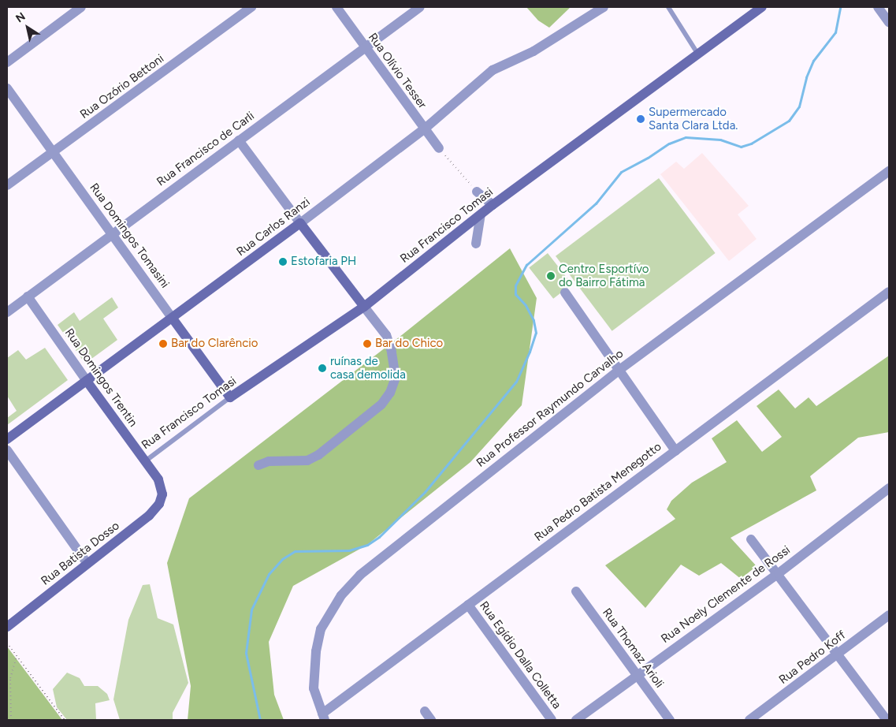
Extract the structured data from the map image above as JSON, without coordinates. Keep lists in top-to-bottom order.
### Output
{
  "streets": {
    "main road": [
      "Rua Francisco Tomasi",
      "Rua Carlos Ranzi",
      "Rua Domingos Tomasini",
      "Rua Domingos Trentin",
      "Rua Batista Dosso"
    ],
    "street": [
      "Rua Olívio Tesser",
      "Rua Ozório Bettoni",
      "Rua Francisco de Carli",
      "Rua Professor Raymundo Carvalho",
      "Rua Pedro Batista Menegotto",
      "Rua Noely Clemente de Rossi",
      "Rua Thomaz Arioli",
      "Rua Egídio Dalla Colletta",
      "Rua Pedro Koff"
    ]
  },
  "crossings": [
    ["Rua Olívio Tesser", "Rua Francisco de Carli"],
    ["Rua Olívio Tesser", "Rua Carlos Ranzi"],
    ["Rua Ozório Bettoni", "Rua Domingos Tomasini"],
    ["Rua Francisco de Carli", "Rua Domingos Tomasini"],
    ["Rua Francisco de Carli", "Rua Domingos Trentin"],
    ["Rua Francisco Tomasi", "Rua Domingos Tomasini"],
    ["Rua Francisco Tomasi", "Rua Domingos Trentin"],
    ["Rua Carlos Ranzi", "Rua Domingos Tomasini"],
    ["Rua Carlos Ranzi", "Rua Domingos Trentin"],
    ["Rua Domingos Trentin", "Rua Batista Dosso"],
    ["Rua Professor Raymundo Carvalho", "Rua Pedro Batista Menegotto"],
    ["Rua Pedro Batista Menegotto", "Rua Egídio Dalla Colletta"],
    ["Rua Noely Clemente de Rossi", "Rua Thomaz Arioli"]
  ],
  "places": [
    "Supermercado Santa Clara Ltda.",
    "Estofaria PH",
    "Centro Esportívo do Bairro Fátima",
    "Bar do Clarêncio",
    "Bar do Chico",
    "ruínas de casa demolida"
  ],
  "north": "top left"
}
